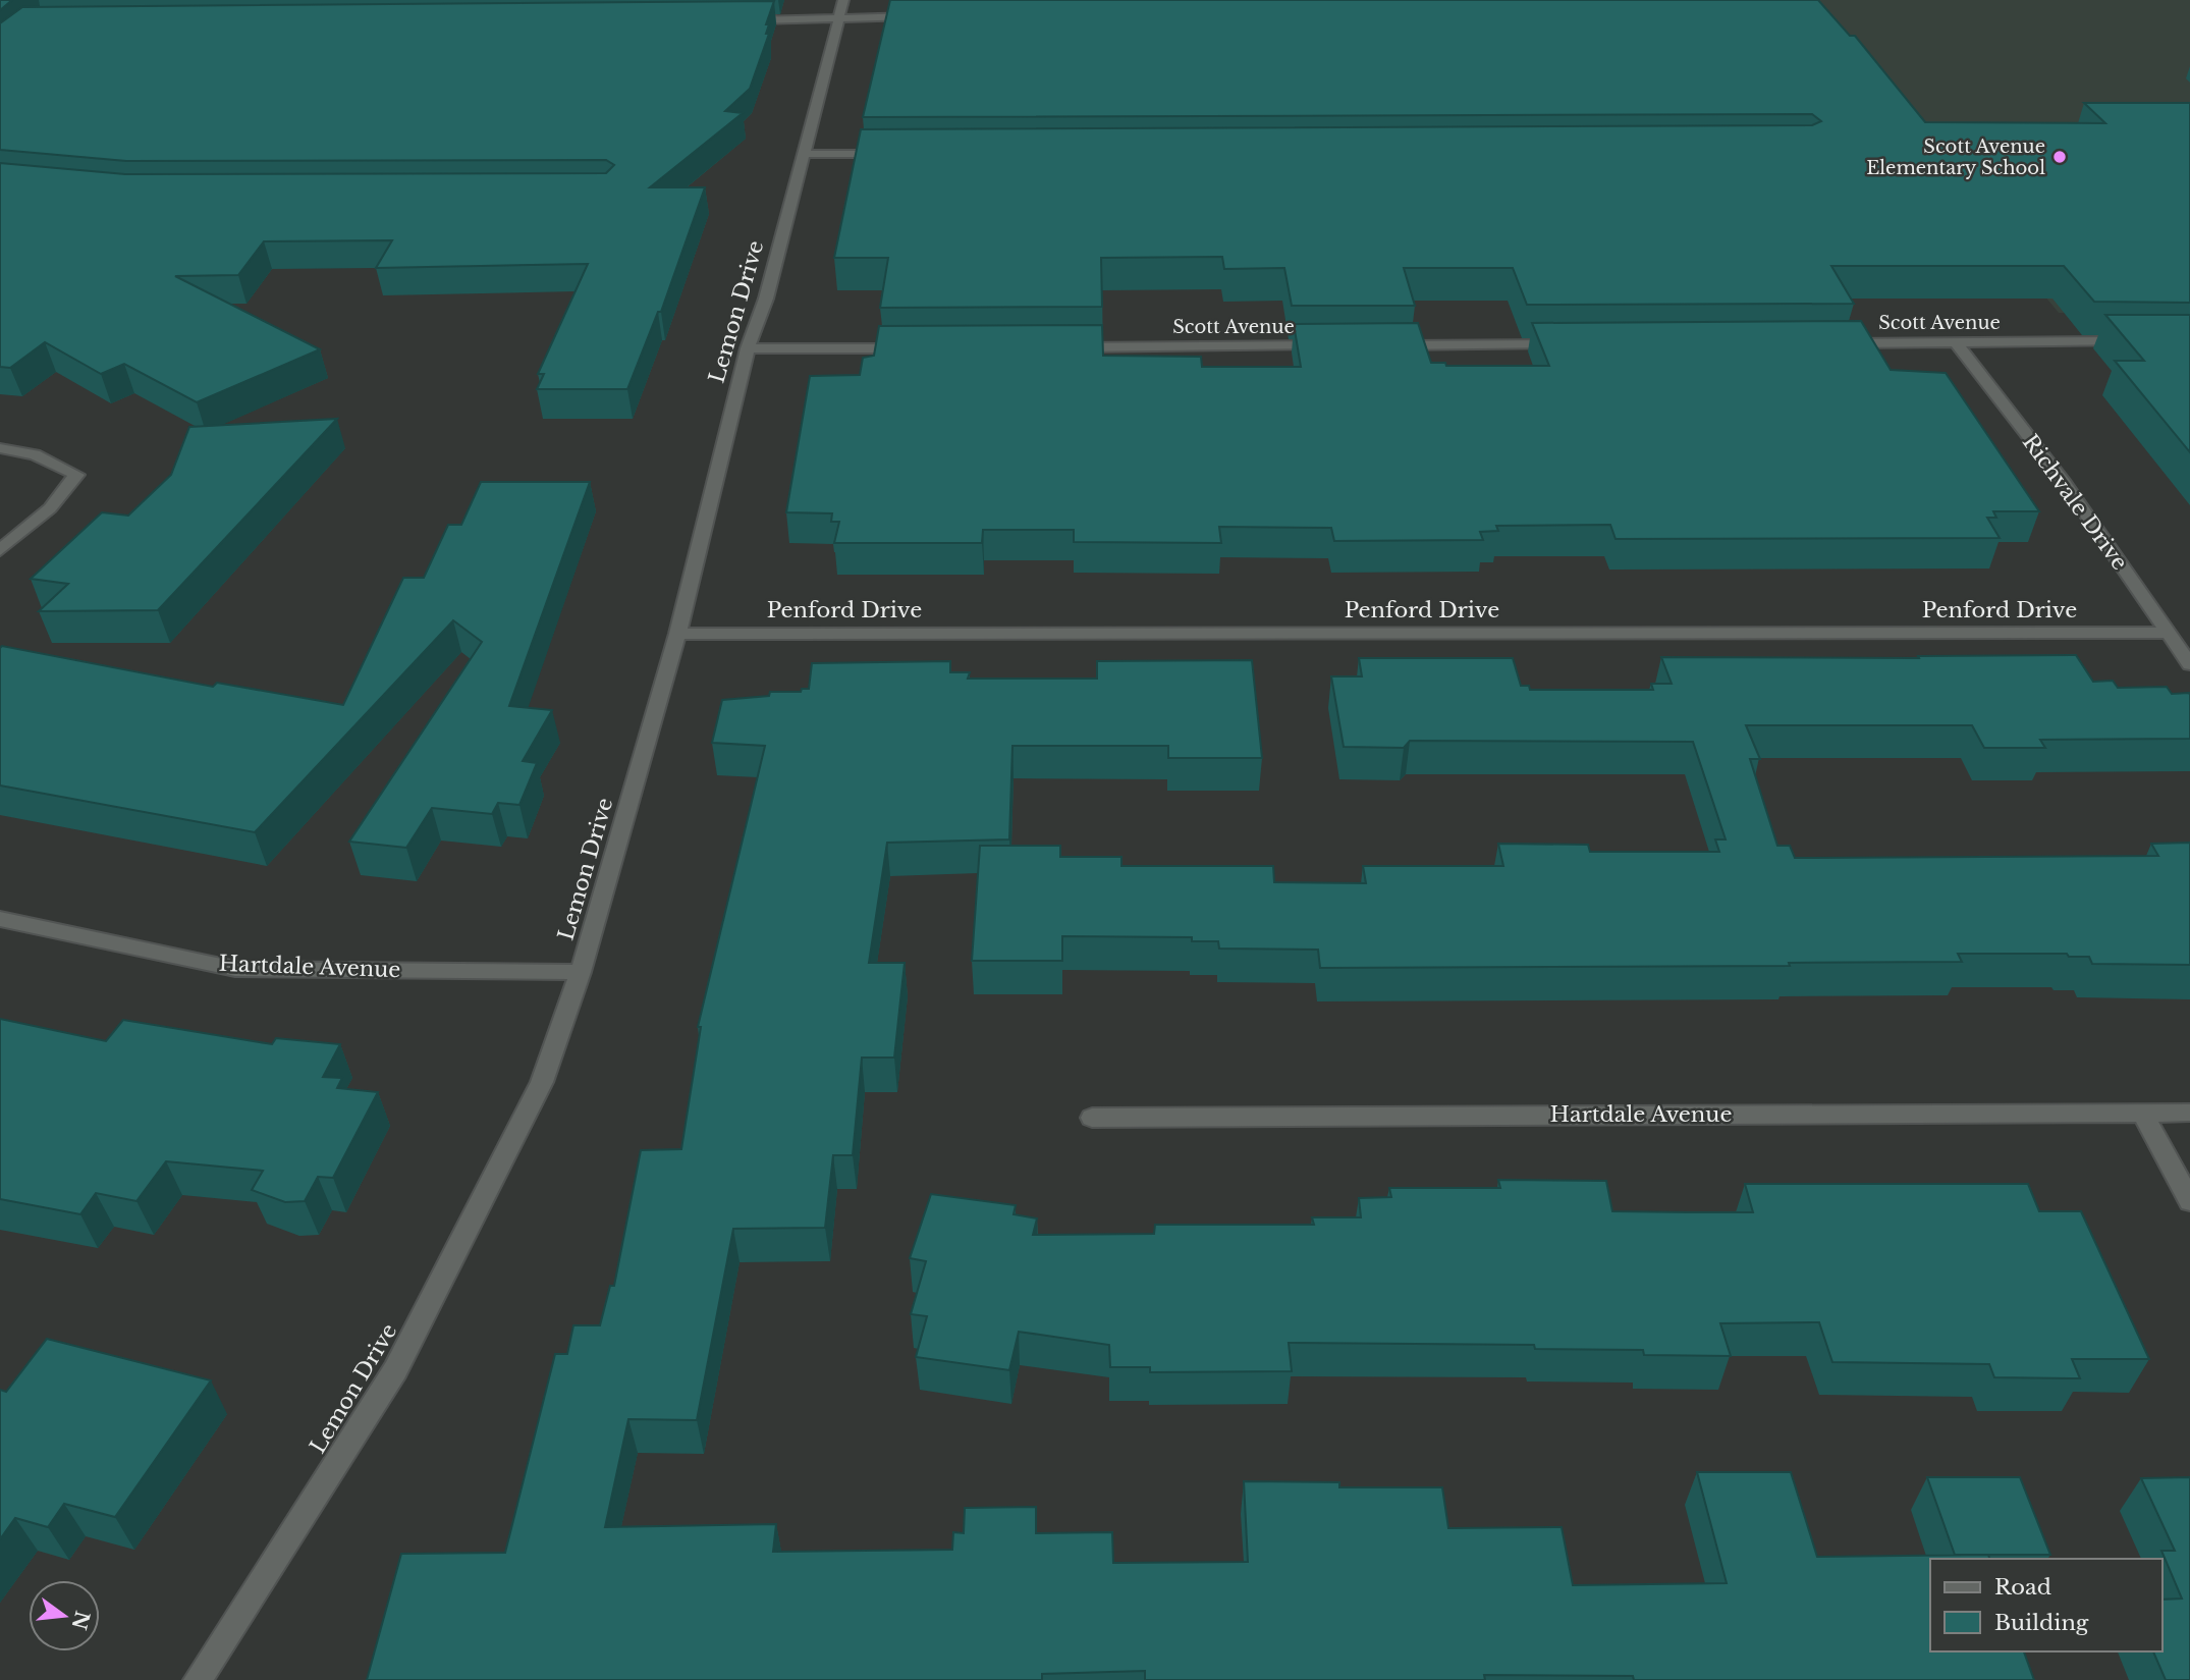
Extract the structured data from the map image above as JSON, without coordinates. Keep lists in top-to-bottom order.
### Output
{
  "streets": {
    "street": [
      "Lemon Drive",
      "Scott Avenue",
      "Richvale Drive",
      "Penford Drive",
      "Hartdale Avenue"
    ]
  },
  "crossings": [
    ["Lemon Drive", "Penford Drive"],
    ["Lemon Drive", "Hartdale Avenue"],
    ["Scott Avenue", "Richvale Drive"],
    ["Richvale Drive", "Penford Drive"]
  ],
  "places": ["Scott Avenue Elementary School"],
  "legend": ["Road", "Building"],
  "north": "right"
}
